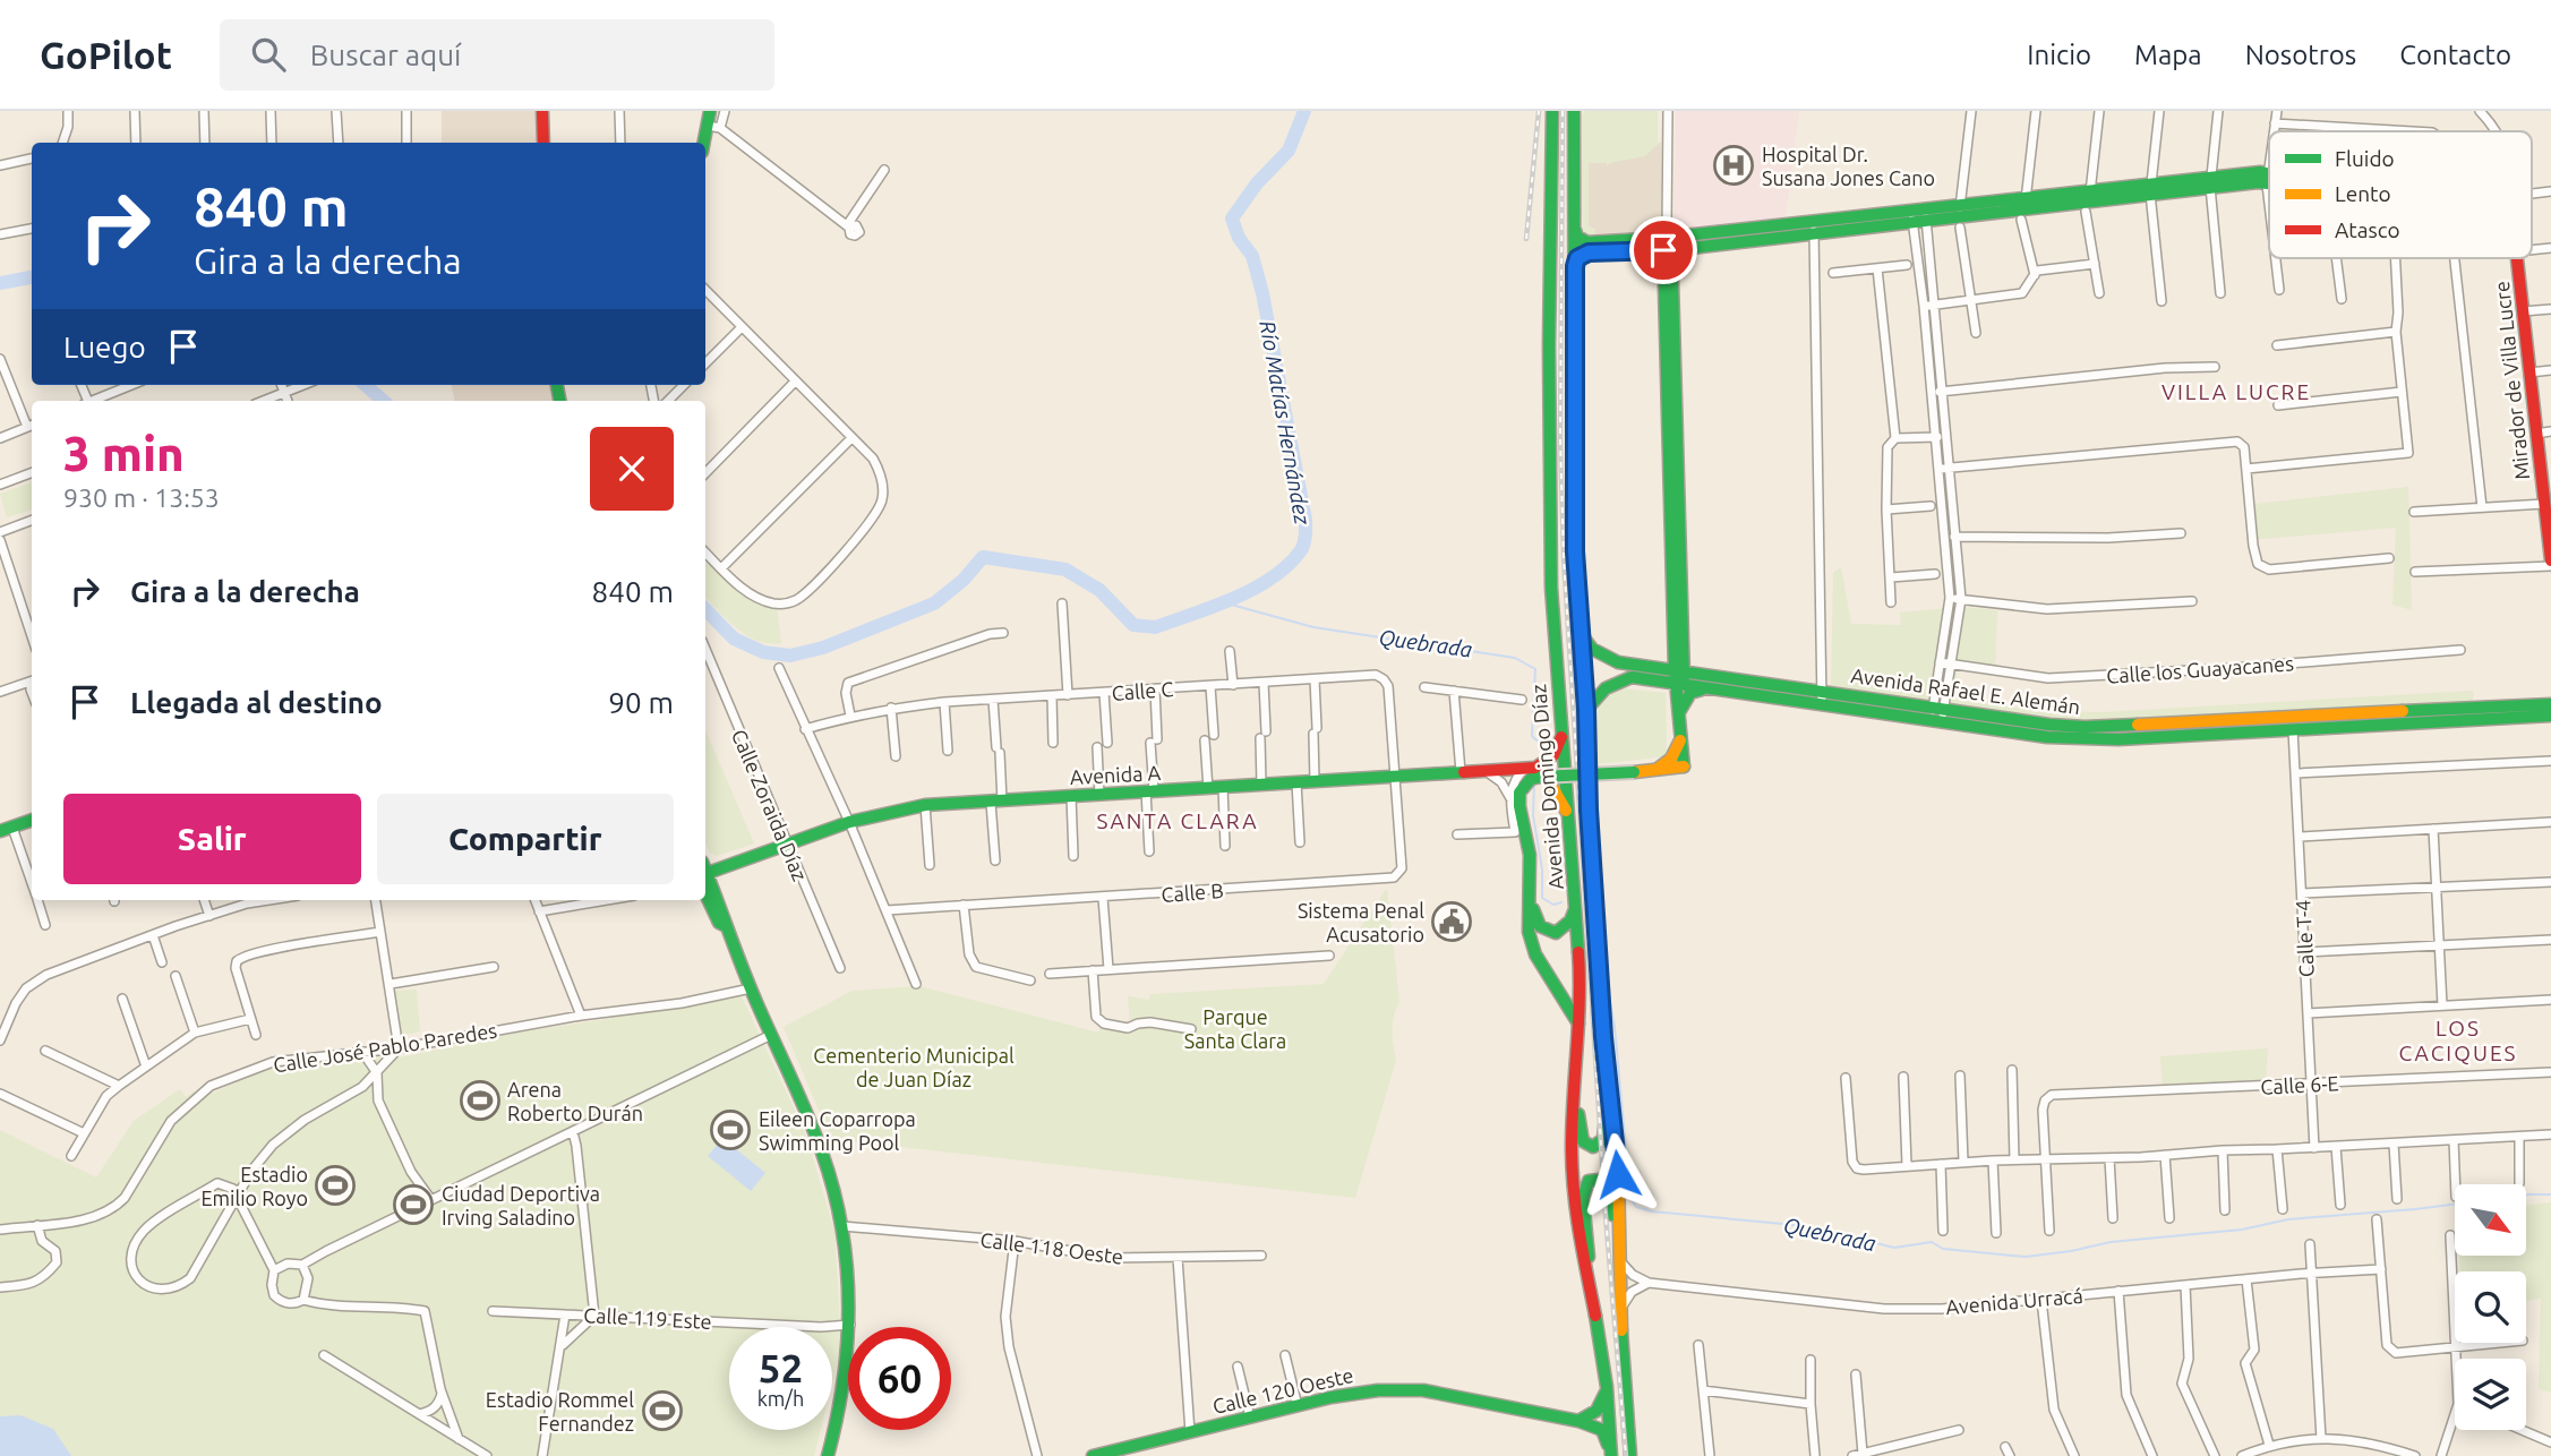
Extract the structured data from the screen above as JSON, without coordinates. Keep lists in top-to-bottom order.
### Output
{
  "streets": {
    "main road": [
      "Mirador de Villa Lucre",
      "Avenida Rafael E. Alemán",
      "Avenida A",
      "Avenida Domingo Díaz",
      "Calle 120 Oeste"
    ],
    "street": [
      "Calle los Guayacanes",
      "Calle C",
      "Calle Zoraida Díaz",
      "Calle B",
      "Calle T-4",
      "Calle José Pablo Paredes",
      "Calle 6-E",
      "Calle 118 Oeste",
      "Avenida Urracá",
      "Calle 119 Este"
    ]
  },
  "crossings": [
    ["Calle C", "Avenida A"],
    ["Calle C", "Calle B"],
    ["Avenida Rafael E. Alemán", "Avenida Domingo Díaz"],
    ["Avenida Rafael E. Alemán", "Calle T-4"],
    ["Avenida A", "Calle Zoraida Díaz"],
    ["Avenida A", "Calle B"],
    ["Avenida Domingo Díaz", "Calle 120 Oeste"],
    ["Calle T-4", "Calle 6-E"]
  ],
  "districts": ["VILLA LUCRE", "SANTA CLARA", "LOS CACIQUES"],
  "water": ["Río Matías Hernández", "Quebrada"],
  "parks": ["Parque Santa Clara", "Cementerio Municipal de Juan Díaz"],
  "places": {
    "hospital": ["Hospital Dr. Susana Jones Cano"],
    "public building": ["Sistema Penal Acusatorio"],
    "sports": [
      "Arena Roberto Durán",
      "Eileen Coparropa Swimming Pool",
      "Estadio Emilio Royo",
      "Ciudad Deportiva Irving Saladino",
      "Estadio Rommel Fernandez"
    ]
  },
  "legend": ["Fluido", "Lento", "Atasco"],
  "north": "bottom right",
  "page": {
    "header": "GoPilot",
    "search": "Buscar aquí",
    "nav": [
      "Inicio",
      "Mapa",
      "Nosotros",
      "Contacto"
    ],
    "turn": ["840 m", "Gira a la derecha"],
    "then": "Luego",
    "heading": ["3 min", "930 m · 13:53"],
    "list": [
      {
        "name": "Gira a la derecha",
        "value": "840 m"
      },
      {
        "name": "Llegada al destino",
        "value": "90 m"
      }
    ],
    "buttons": ["Salir", "Compartir"],
    "speed": "52 km/h",
    "limit": "60"
  }
}
